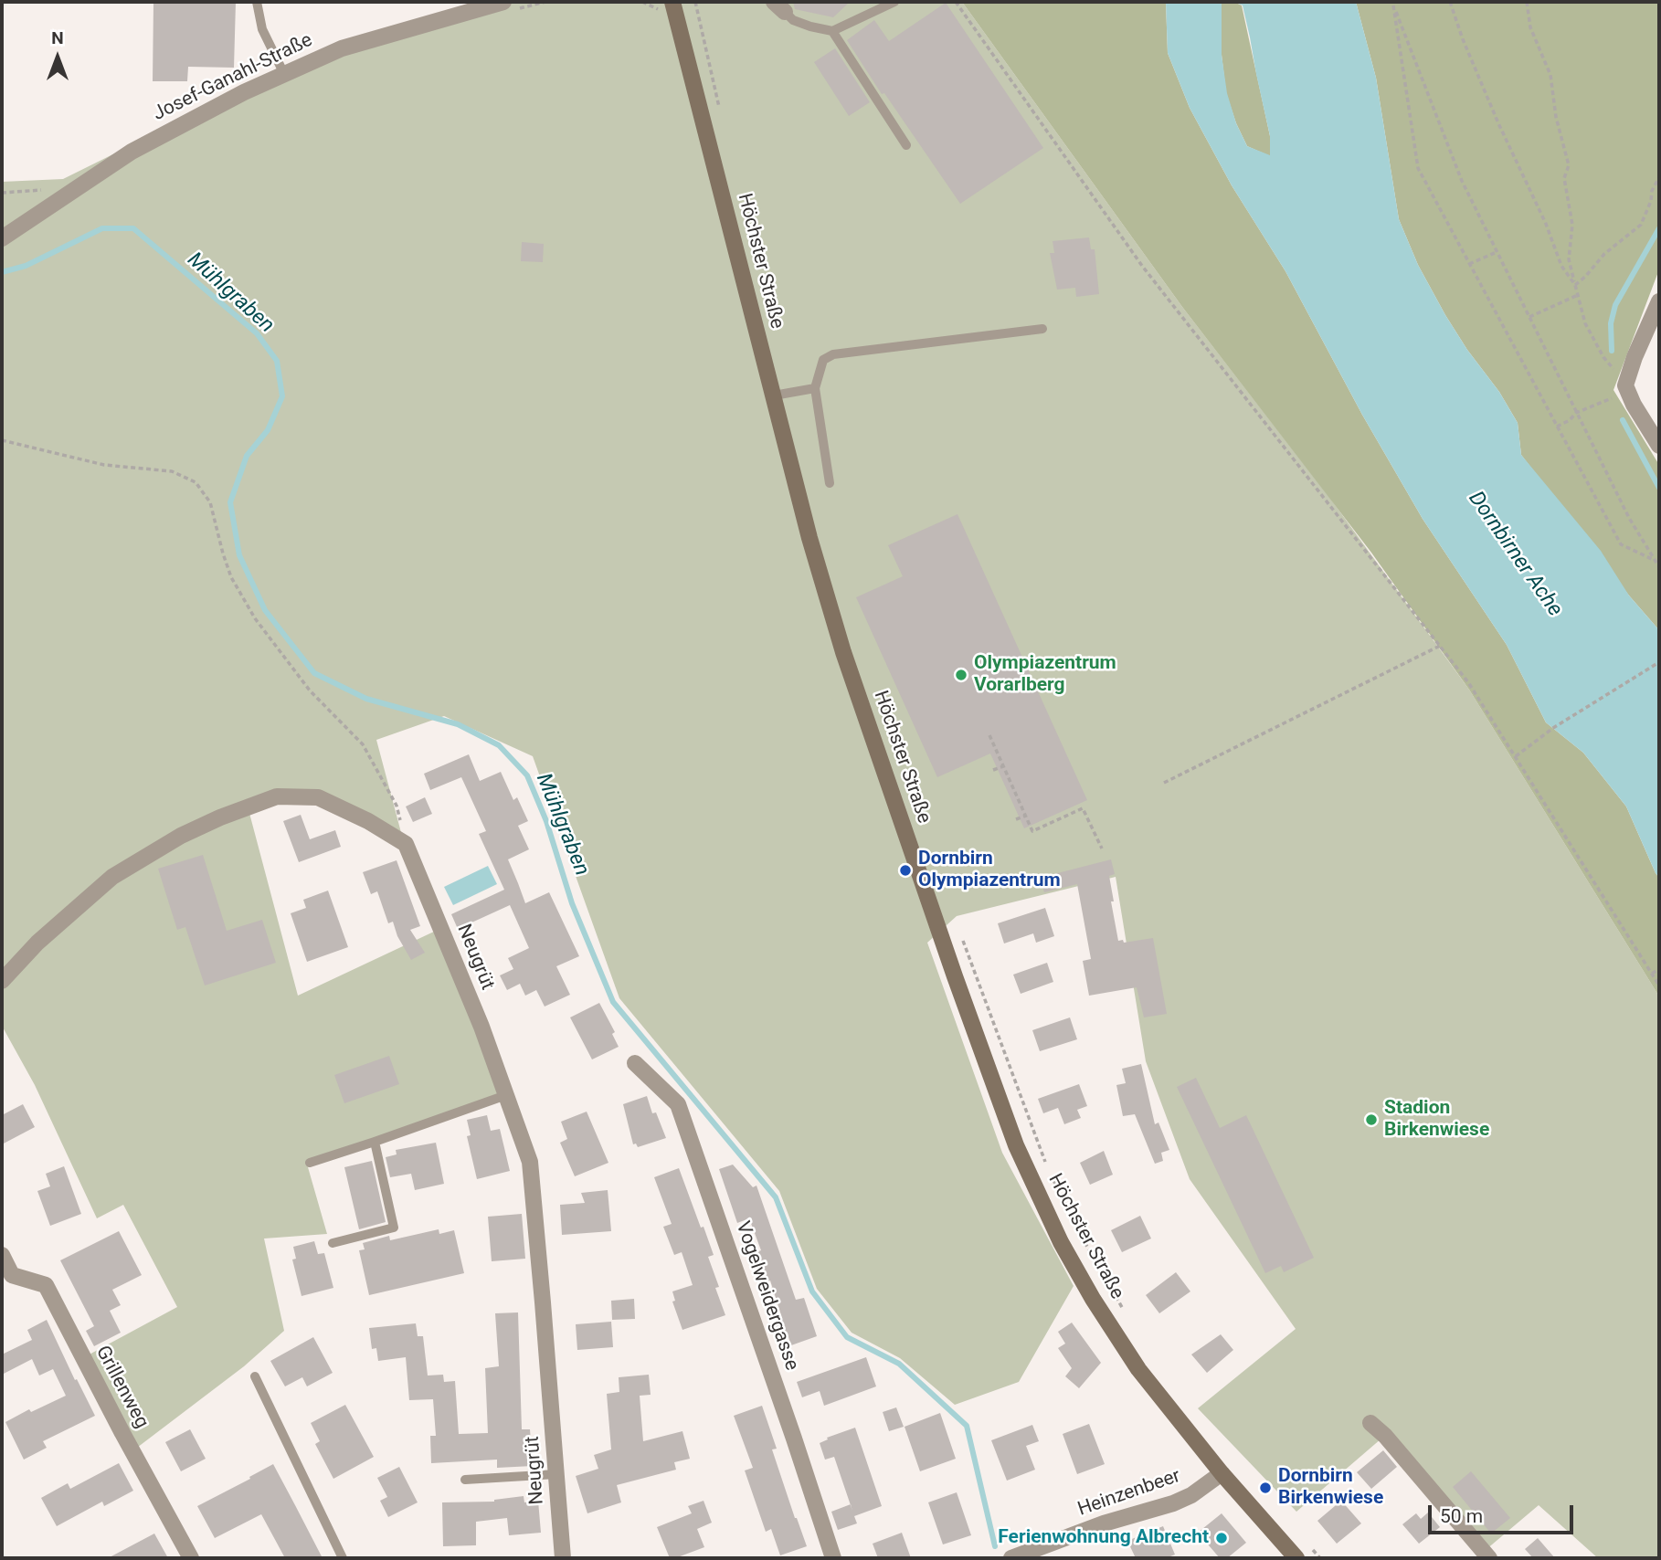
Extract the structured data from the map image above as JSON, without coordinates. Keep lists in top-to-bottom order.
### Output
{
  "streets": {
    "main road": ["Höchster Straße"],
    "street": [
      "Josef-Ganahl-Straße",
      "Neugrüt",
      "Vogelweidergasse",
      "Grillenweg",
      "Heinzenbeer"
    ]
  },
  "crossings": [
    ["Höchster Straße", "Heinzenbeer"]
  ],
  "water": ["Mühlgraben", "Dornbirner Ache"],
  "places": [
    "Olympiazentrum Vorarlberg",
    "Dornbirn Olympiazentrum",
    "Stadion Birkenwiese",
    "Dornbirn Birkenwiese",
    "Ferienwohnung Albrecht"
  ],
  "scale_bar": "50 m",
  "north": "top"
}
